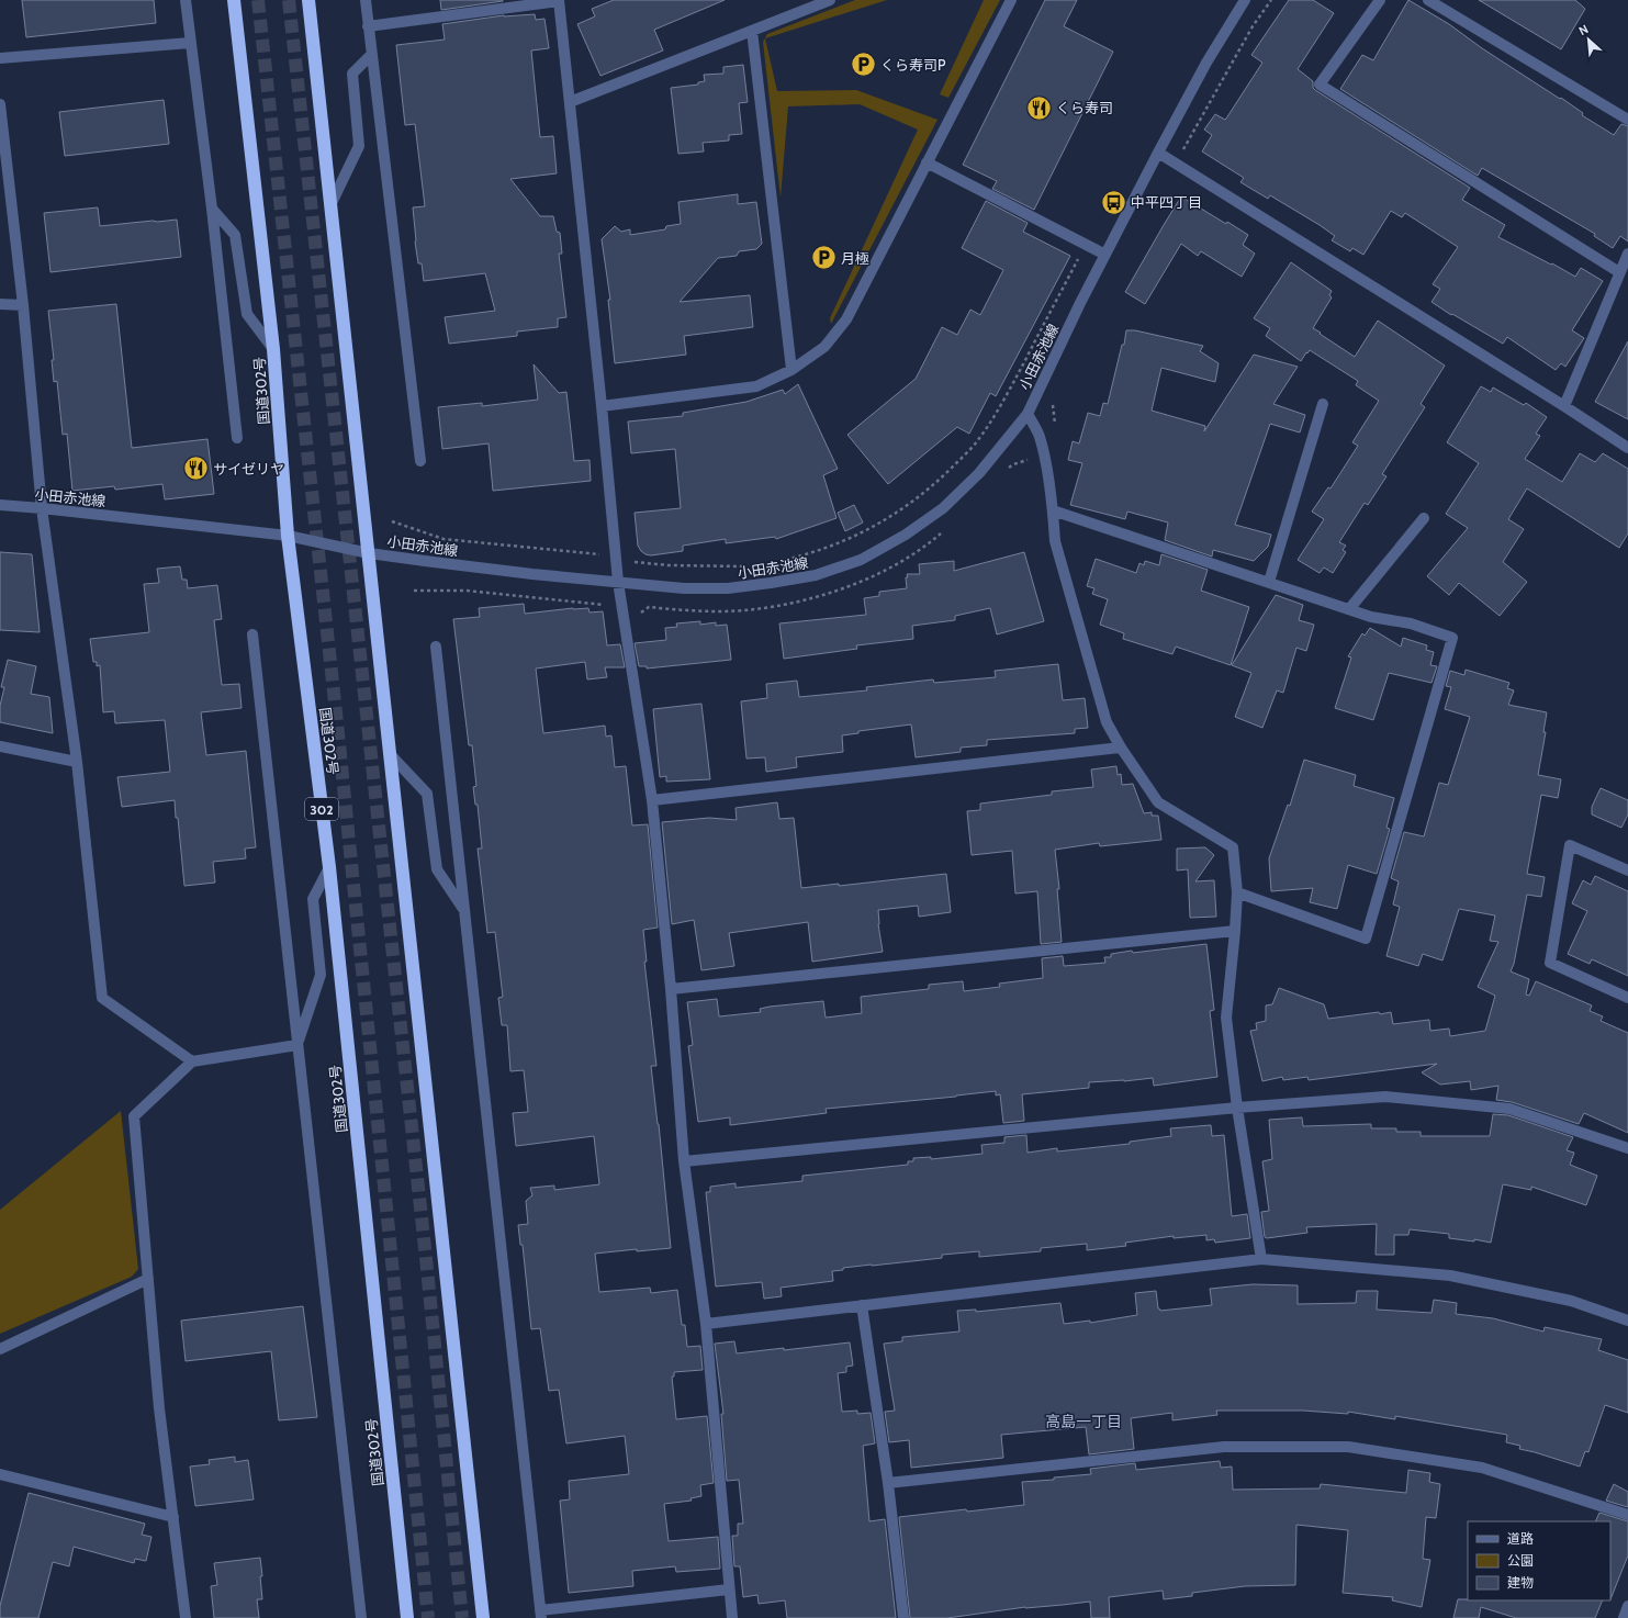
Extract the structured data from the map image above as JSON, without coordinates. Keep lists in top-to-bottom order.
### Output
{
  "streets": {
    "highway": ["国道302号", "302"],
    "street": ["小田赤池線"]
  },
  "crossings": [
    ["小田赤池線", "国道302号"]
  ],
  "districts": ["高島一丁目"],
  "places": {
    "parking": ["くら寿司P", "月極"],
    "restaurant": ["くら寿司", "サイゼリヤ"],
    "bus stop": ["中平四丁目"]
  },
  "legend": ["道路", "公園", "建物"],
  "north": "top left"
}
